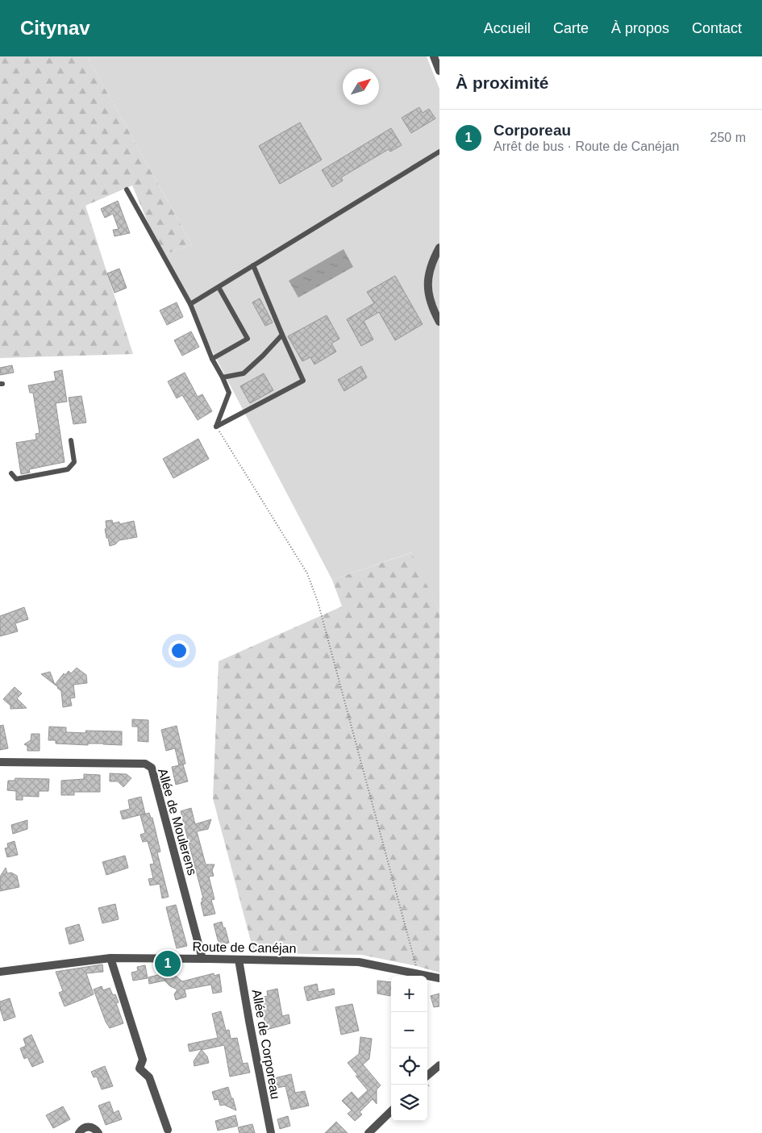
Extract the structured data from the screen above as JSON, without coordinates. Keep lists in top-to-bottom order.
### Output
{
  "streets": {
    "street": ["Allée de Moulerens", "Route de Canéjan", "Allée de Corporeau"]
  },
  "crossings": [
    ["Allée de Moulerens", "Route de Canéjan"],
    ["Route de Canéjan", "Allée de Corporeau"]
  ],
  "north": "top right",
  "page": {
    "header": "Citynav",
    "nav": [
      "Accueil",
      "Carte",
      "À propos",
      "Contact"
    ],
    "heading": "À proximité",
    "list": [
      {
        "mark": "1",
        "name": "Corporeau",
        "note": "Arrêt de bus · Route de Canéjan",
        "value": "250 m"
      }
    ],
    "pins": "1",
    "map_buttons": ["+", "−"]
  }
}
